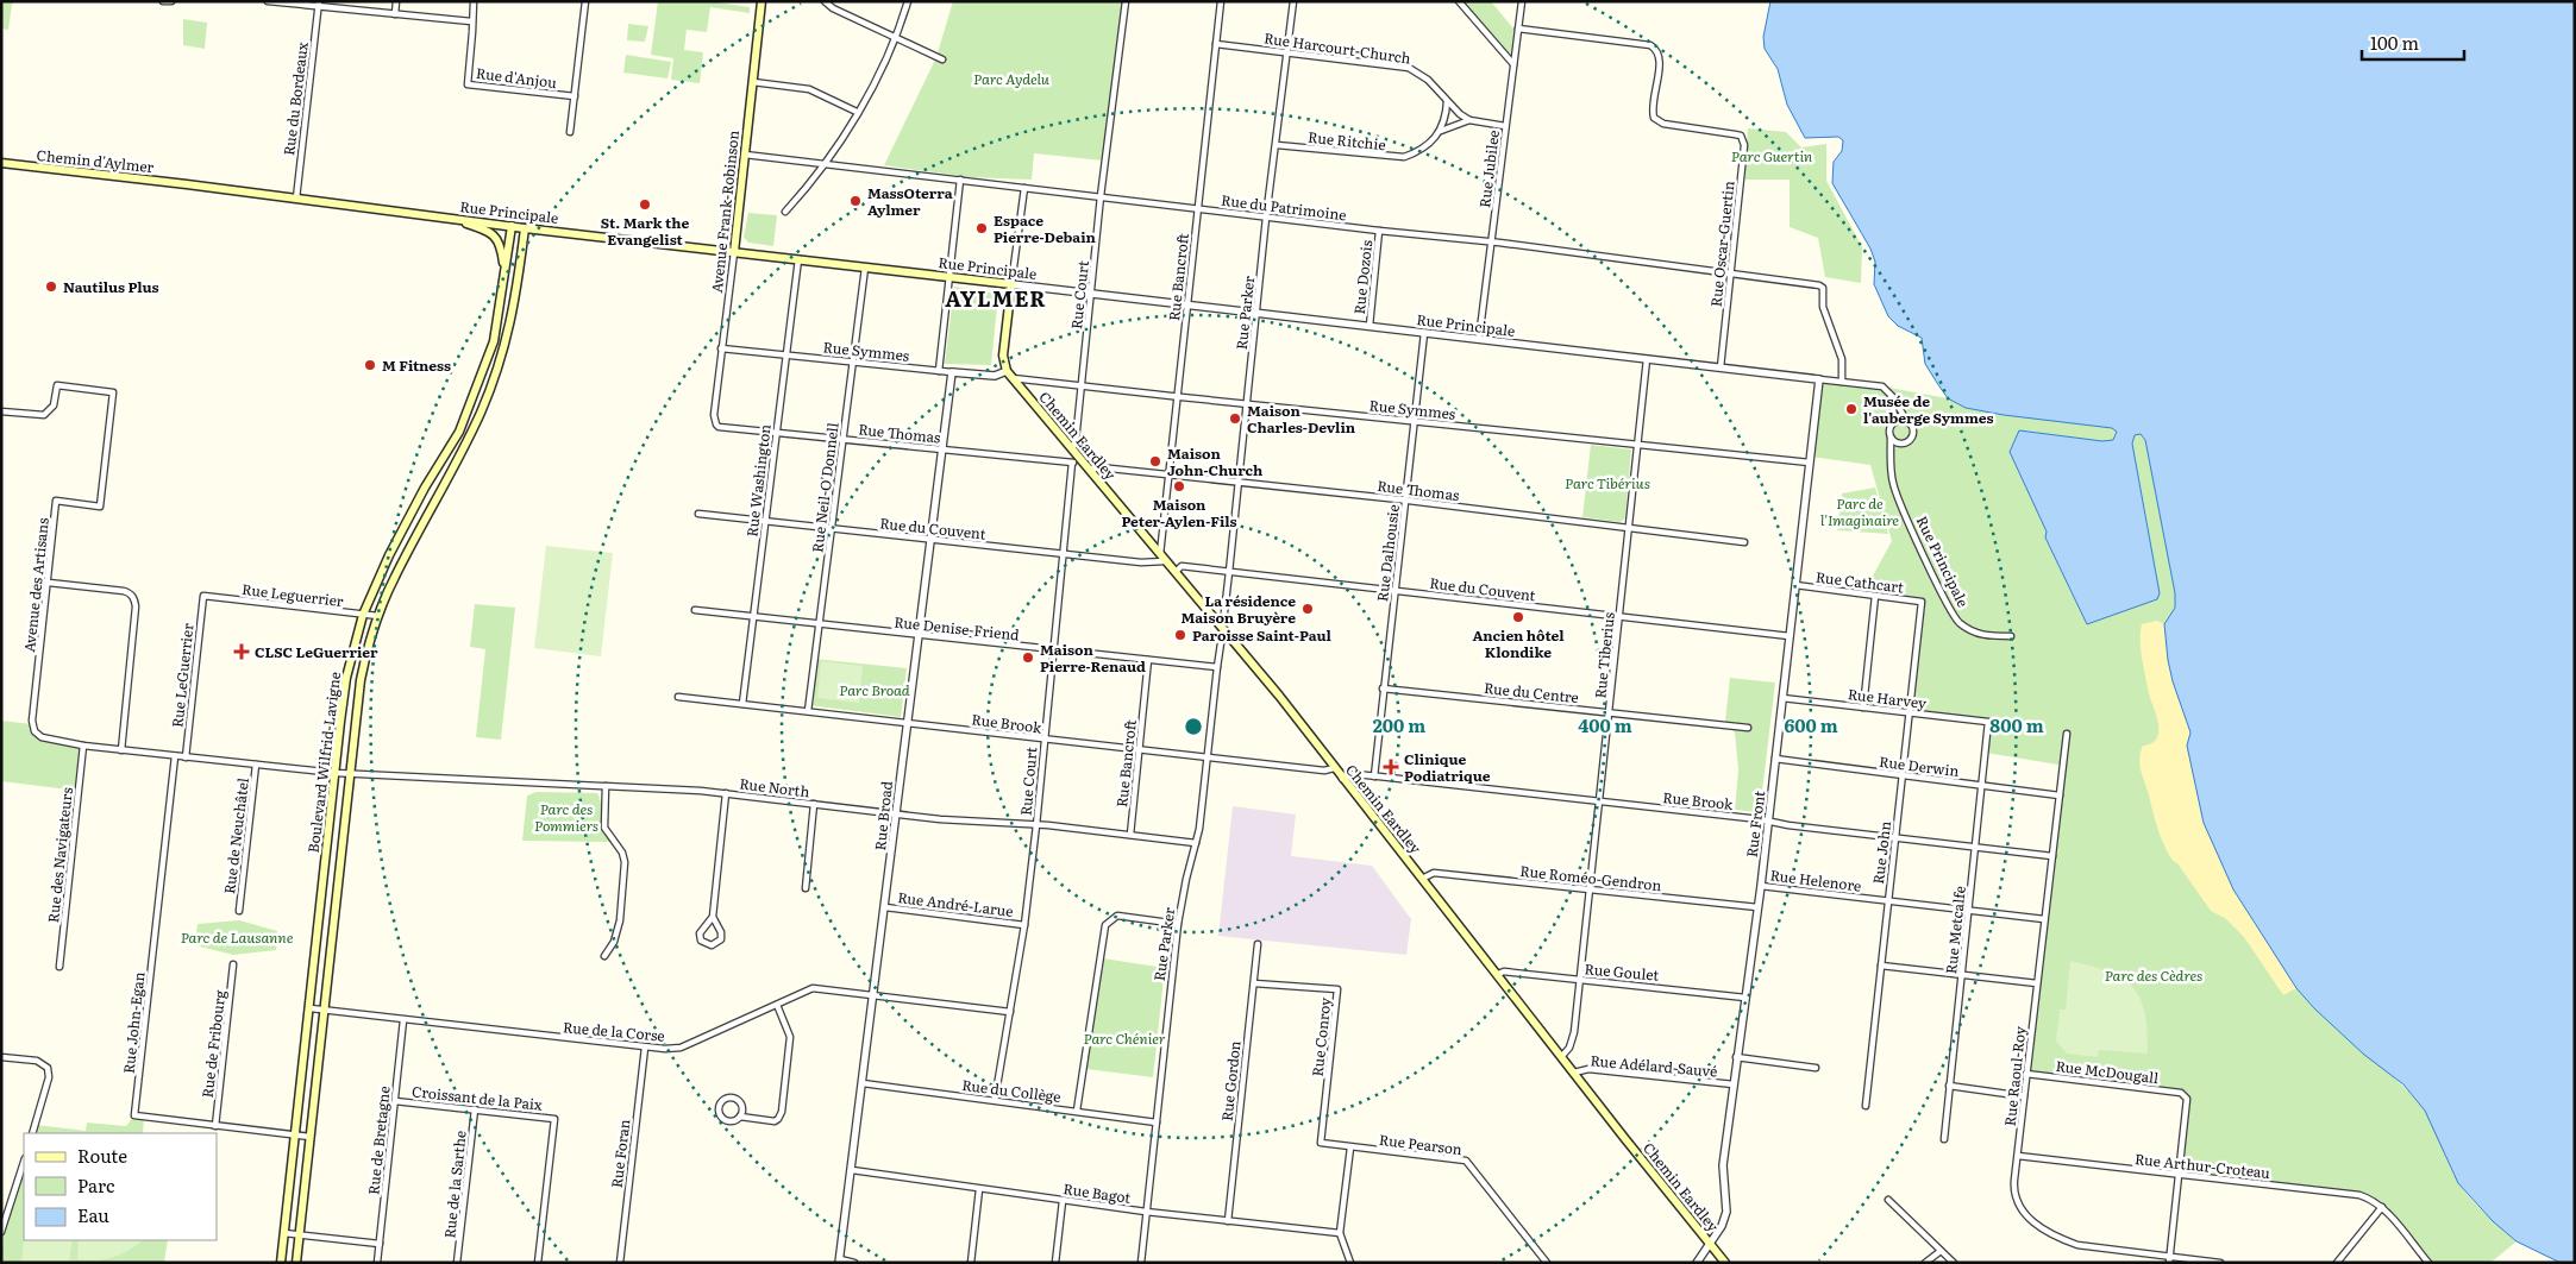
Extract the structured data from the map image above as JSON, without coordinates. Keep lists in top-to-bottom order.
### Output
{
  "streets": {
    "main road": [
      "Chemin d'Aylmer",
      "Rue Principale",
      "Avenue Frank-Robinson",
      "Chemin Eardley",
      "Boulevard Wilfrid-Lavigne"
    ],
    "street": [
      "Rue Harcourt-Church",
      "Rue d'Anjou",
      "Rue du Bordeaux",
      "Rue Ritchie",
      "Rue Jubilee",
      "Rue du Patrimoine",
      "Rue Oscar-Guertin",
      "Rue Bancroft",
      "Rue Dozois",
      "Rue Court",
      "Rue Parker",
      "Rue Symmes",
      "Rue Thomas",
      "Rue Washington",
      "Rue Neil-O'Donnell",
      "Rue du Couvent",
      "Rue Dalhousie",
      "Rue Cathcart",
      "Avenue des Artisans",
      "Rue Leguerrier",
      "Rue Denise-Friend",
      "Rue Tiberius",
      "Rue LeGuerrier",
      "Rue du Centre",
      "Rue Harvey",
      "Rue Brook",
      "Rue Derwin",
      "Rue North",
      "Rue Broad",
      "Rue Front",
      "Rue de Neuchâtel",
      "Rue John",
      "Rue des Navigateurs",
      "Rue Roméo-Gendron",
      "Rue Helenore",
      "Rue André-Larue",
      "Rue Metcalfe",
      "Rue Goulet",
      "Rue John-Egan",
      "Rue de la Corse",
      "Rue Conroy",
      "Rue de Fribourg",
      "Rue Adélard-Sauvé",
      "Rue McDougall",
      "Rue Raoul-Roy",
      "Rue Gordon",
      "Rue du Collège",
      "Croissant de la Paix",
      "Rue de Bretagne",
      "Rue Pearson",
      "Rue Foran",
      "Rue Arthur-Croteau",
      "Rue de la Sarthe",
      "Rue Bagot"
    ]
  },
  "crossings": [
    ["Rue Harcourt-Church", "Rue Ritchie"],
    ["Rue Harcourt-Church", "Rue Bancroft"],
    ["Rue Harcourt-Church", "Rue Parker"],
    ["Rue du Bordeaux", "Rue Principale"],
    ["Rue Ritchie", "Rue Parker"],
    ["Chemin d'Aylmer", "Rue Principale"],
    ["Rue Jubilee", "Rue du Patrimoine"],
    ["Rue Jubilee", "Rue Principale"],
    ["Rue Jubilee", "Rue Oscar-Guertin"],
    ["Rue du Patrimoine", "Rue Principale"],
    ["Rue du Patrimoine", "Avenue Frank-Robinson"],
    ["Rue du Patrimoine", "Rue Oscar-Guertin"],
    ["Rue du Patrimoine", "Rue Bancroft"],
    ["Rue du Patrimoine", "Rue Dozois"],
    ["Rue du Patrimoine", "Rue Court"],
    ["Rue du Patrimoine", "Rue Parker"],
    ["Rue Principale", "Avenue Frank-Robinson"],
    ["Rue Principale", "Rue Oscar-Guertin"],
    ["Rue Principale", "Rue Bancroft"],
    ["Rue Principale", "Rue Dozois"],
    ["Rue Principale", "Rue Court"],
    ["Rue Principale", "Rue Parker"],
    ["Rue Principale", "Rue Washington"],
    ["Rue Principale", "Rue Neil-O'Donnell"],
    ["Rue Principale", "Rue Dalhousie"],
    ["Rue Principale", "Rue Tiberius"],
    ["Rue Principale", "Boulevard Wilfrid-Lavigne"],
    ["Rue Principale", "Rue Front"],
    ["Avenue Frank-Robinson", "Rue Symmes"],
    ["Avenue Frank-Robinson", "Rue Thomas"],
    ["Rue Bancroft", "Rue Symmes"],
    ["Rue Bancroft", "Rue Thomas"],
    ["Rue Bancroft", "Chemin Eardley"],
    ["Rue Bancroft", "Rue du Couvent"],
    ["Rue Bancroft", "Rue Denise-Friend"],
    ["Rue Bancroft", "Rue Brook"],
    ["Rue Bancroft", "Rue North"],
    ["Rue Court", "Rue Symmes"],
    ["Rue Court", "Rue Thomas"],
    ["Rue Court", "Chemin Eardley"],
    ["Rue Court", "Rue du Couvent"],
    ["Rue Court", "Rue Denise-Friend"],
    ["Rue Court", "Rue Brook"],
    ["Rue Court", "Rue North"],
    ["Rue Court", "Rue André-Larue"],
    ["Rue Court", "Rue de la Corse"],
    ["Rue Court", "Rue du Collège"],
    ["Rue Parker", "Rue Symmes"],
    ["Rue Parker", "Rue Thomas"],
    ["Rue Parker", "Chemin Eardley"],
    ["Rue Parker", "Rue du Couvent"],
    ["Rue Parker", "Rue Denise-Friend"],
    ["Rue Parker", "Rue Brook"],
    ["Rue Parker", "Rue North"],
    ["Rue Parker", "Rue du Collège"],
    ["Rue Parker", "Rue Bagot"],
    ["Rue Symmes", "Chemin Eardley"],
    ["Rue Symmes", "Rue Washington"],
    ["Rue Symmes", "Rue Neil-O'Donnell"],
    ["Rue Symmes", "Rue Dalhousie"],
    ["Rue Symmes", "Rue Tiberius"],
    ["Rue Symmes", "Rue Broad"],
    ["Rue Symmes", "Rue Front"],
    ["Rue Thomas", "Chemin Eardley"],
    ["Rue Thomas", "Rue Washington"],
    ["Rue Thomas", "Rue Neil-O'Donnell"],
    ["Rue Thomas", "Rue Dalhousie"],
    ["Rue Thomas", "Rue Tiberius"],
    ["Rue Thomas", "Rue Broad"],
    ["Chemin Eardley", "Rue du Couvent"],
    ["Chemin Eardley", "Rue Tiberius"],
    ["Chemin Eardley", "Rue Brook"],
    ["Chemin Eardley", "Rue Front"],
    ["Chemin Eardley", "Rue Roméo-Gendron"],
    ["Chemin Eardley", "Rue Goulet"],
    ["Chemin Eardley", "Rue Adélard-Sauvé"],
    ["Rue Washington", "Rue du Couvent"],
    ["Rue Washington", "Rue Denise-Friend"],
    ["Rue Washington", "Rue Brook"],
    ["Rue Neil-O'Donnell", "Rue du Couvent"],
    ["Rue Neil-O'Donnell", "Rue Denise-Friend"],
    ["Rue Neil-O'Donnell", "Rue Brook"],
    ["Rue du Couvent", "Rue Dalhousie"],
    ["Rue du Couvent", "Rue Tiberius"],
    ["Rue du Couvent", "Rue Broad"],
    ["Rue du Couvent", "Rue Front"],
    ["Rue Dalhousie", "Rue du Centre"],
    ["Rue Dalhousie", "Rue Brook"],
    ["Rue Cathcart", "Rue Front"],
    ["Rue Cathcart", "Rue John"],
    ["Avenue des Artisans", "Rue des Navigateurs"],
    ["Rue Leguerrier", "Rue LeGuerrier"],
    ["Rue Leguerrier", "Boulevard Wilfrid-Lavigne"],
    ["Rue Denise-Friend", "Rue Broad"],
    ["Rue Tiberius", "Rue du Centre"],
    ["Rue Tiberius", "Rue Brook"],
    ["Rue Tiberius", "Rue Roméo-Gendron"],
    ["Rue Tiberius", "Rue Goulet"],
    ["Rue Harvey", "Rue Front"],
    ["Rue Harvey", "Rue John"],
    ["Rue Harvey", "Rue Metcalfe"],
    ["Rue Brook", "Rue Broad"],
    ["Rue Brook", "Rue Front"],
    ["Rue Brook", "Rue John"],
    ["Rue Brook", "Rue Metcalfe"],
    ["Rue Brook", "Rue Raoul-Roy"],
    ["Boulevard Wilfrid-Lavigne", "Rue North"],
    ["Boulevard Wilfrid-Lavigne", "Rue John-Egan"],
    ["Boulevard Wilfrid-Lavigne", "Rue de la Corse"],
    ["Rue Derwin", "Rue Front"],
    ["Rue Derwin", "Rue John"],
    ["Rue Derwin", "Rue Metcalfe"],
    ["Rue Derwin", "Rue Raoul-Roy"],
    ["Rue North", "Rue Broad"],
    ["Rue Broad", "Rue André-Larue"],
    ["Rue Broad", "Rue de la Corse"],
    ["Rue Broad", "Rue du Collège"],
    ["Rue Broad", "Rue Bagot"],
    ["Rue Front", "Rue Roméo-Gendron"],
    ["Rue Front", "Rue Helenore"],
    ["Rue Front", "Rue Goulet"],
    ["Rue Front", "Rue Adélard-Sauvé"],
    ["Rue John", "Rue Helenore"],
    ["Rue Helenore", "Rue Metcalfe"],
    ["Rue Helenore", "Rue Raoul-Roy"],
    ["Rue John-Egan", "Rue de Fribourg"],
    ["Rue de la Corse", "Rue de Bretagne"],
    ["Rue de la Corse", "Rue Foran"],
    ["Rue Conroy", "Rue Gordon"],
    ["Rue Conroy", "Rue Pearson"],
    ["Rue McDougall", "Rue Raoul-Roy"],
    ["Rue McDougall", "Rue Arthur-Croteau"],
    ["Rue Raoul-Roy", "Rue Arthur-Croteau"],
    ["Rue Gordon", "Rue Bagot"],
    ["Croissant de la Paix", "Rue de Bretagne"],
    ["Croissant de la Paix", "Rue de la Sarthe"]
  ],
  "districts": ["AYLMER"],
  "parks": [
    "Parc Aydelu",
    "Parc Guertin",
    "Parc Tibérius",
    "Parc de l'Imaginaire",
    "Parc Broad",
    "Parc des Pommiers",
    "Parc de Lausanne",
    "Parc des Cèdres",
    "Parc Chénier"
  ],
  "places": {
    "other": [
      "MassOterra Aylmer",
      "St. Mark the Evangelist",
      "Espace Pierre-Debain",
      "Nautilus Plus",
      "M Fitness",
      "Musée de l'auberge Symmes",
      "Maison Charles-Devlin",
      "Maison John-Church",
      "Maison Peter-Aylen-Fils",
      "La résidence Maison Bruyère",
      "Ancien hôtel Klondike",
      "Paroisse Saint-Paul",
      "Maison Pierre-Renaud"
    ],
    "health": ["CLSC LeGuerrier", "Clinique Podiatrique"]
  },
  "legend": ["Route", "Parc", "Eau"],
  "scale_bar": "100 m",
  "rings": [
    "200 m",
    "400 m",
    "600 m",
    "800 m"
  ]
}
